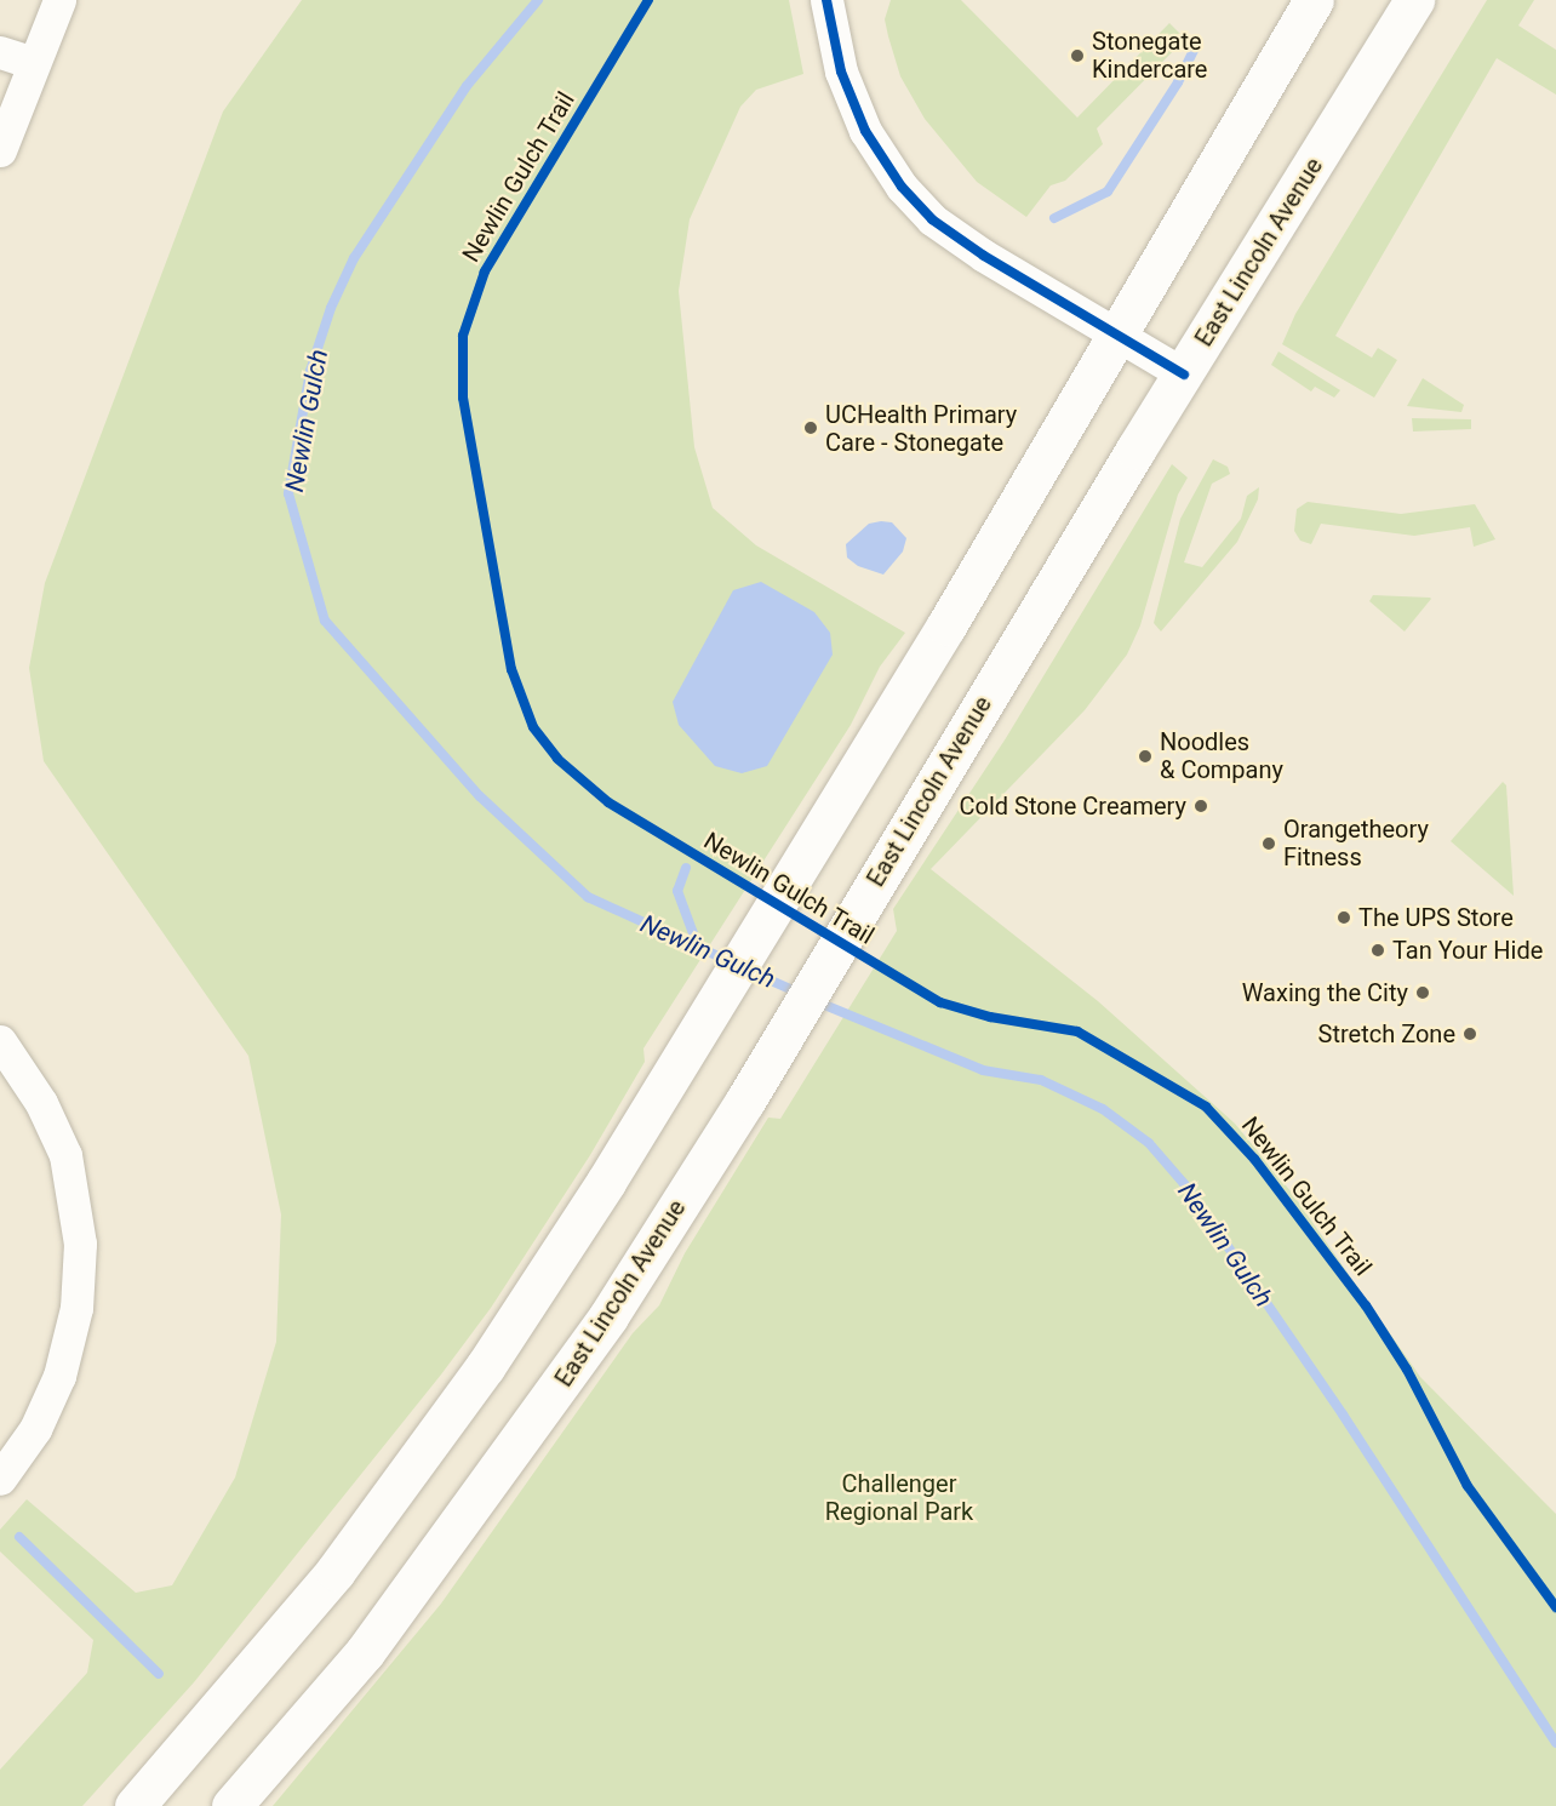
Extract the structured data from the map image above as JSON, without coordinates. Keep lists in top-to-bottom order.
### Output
{
  "streets": {
    "main road": ["East Lincoln Avenue"],
    "cycle path": ["Newlin Gulch Trail"]
  },
  "water": ["Newlin Gulch"],
  "parks": ["Challenger Regional Park"],
  "places": [
    "Stonegate Kindercare",
    "UCHealth Primary Care - Stonegate",
    "Noodles & Company",
    "Cold Stone Creamery",
    "Orangetheory Fitness",
    "The UPS Store",
    "Tan Your Hide",
    "Waxing the City",
    "Stretch Zone"
  ]
}
